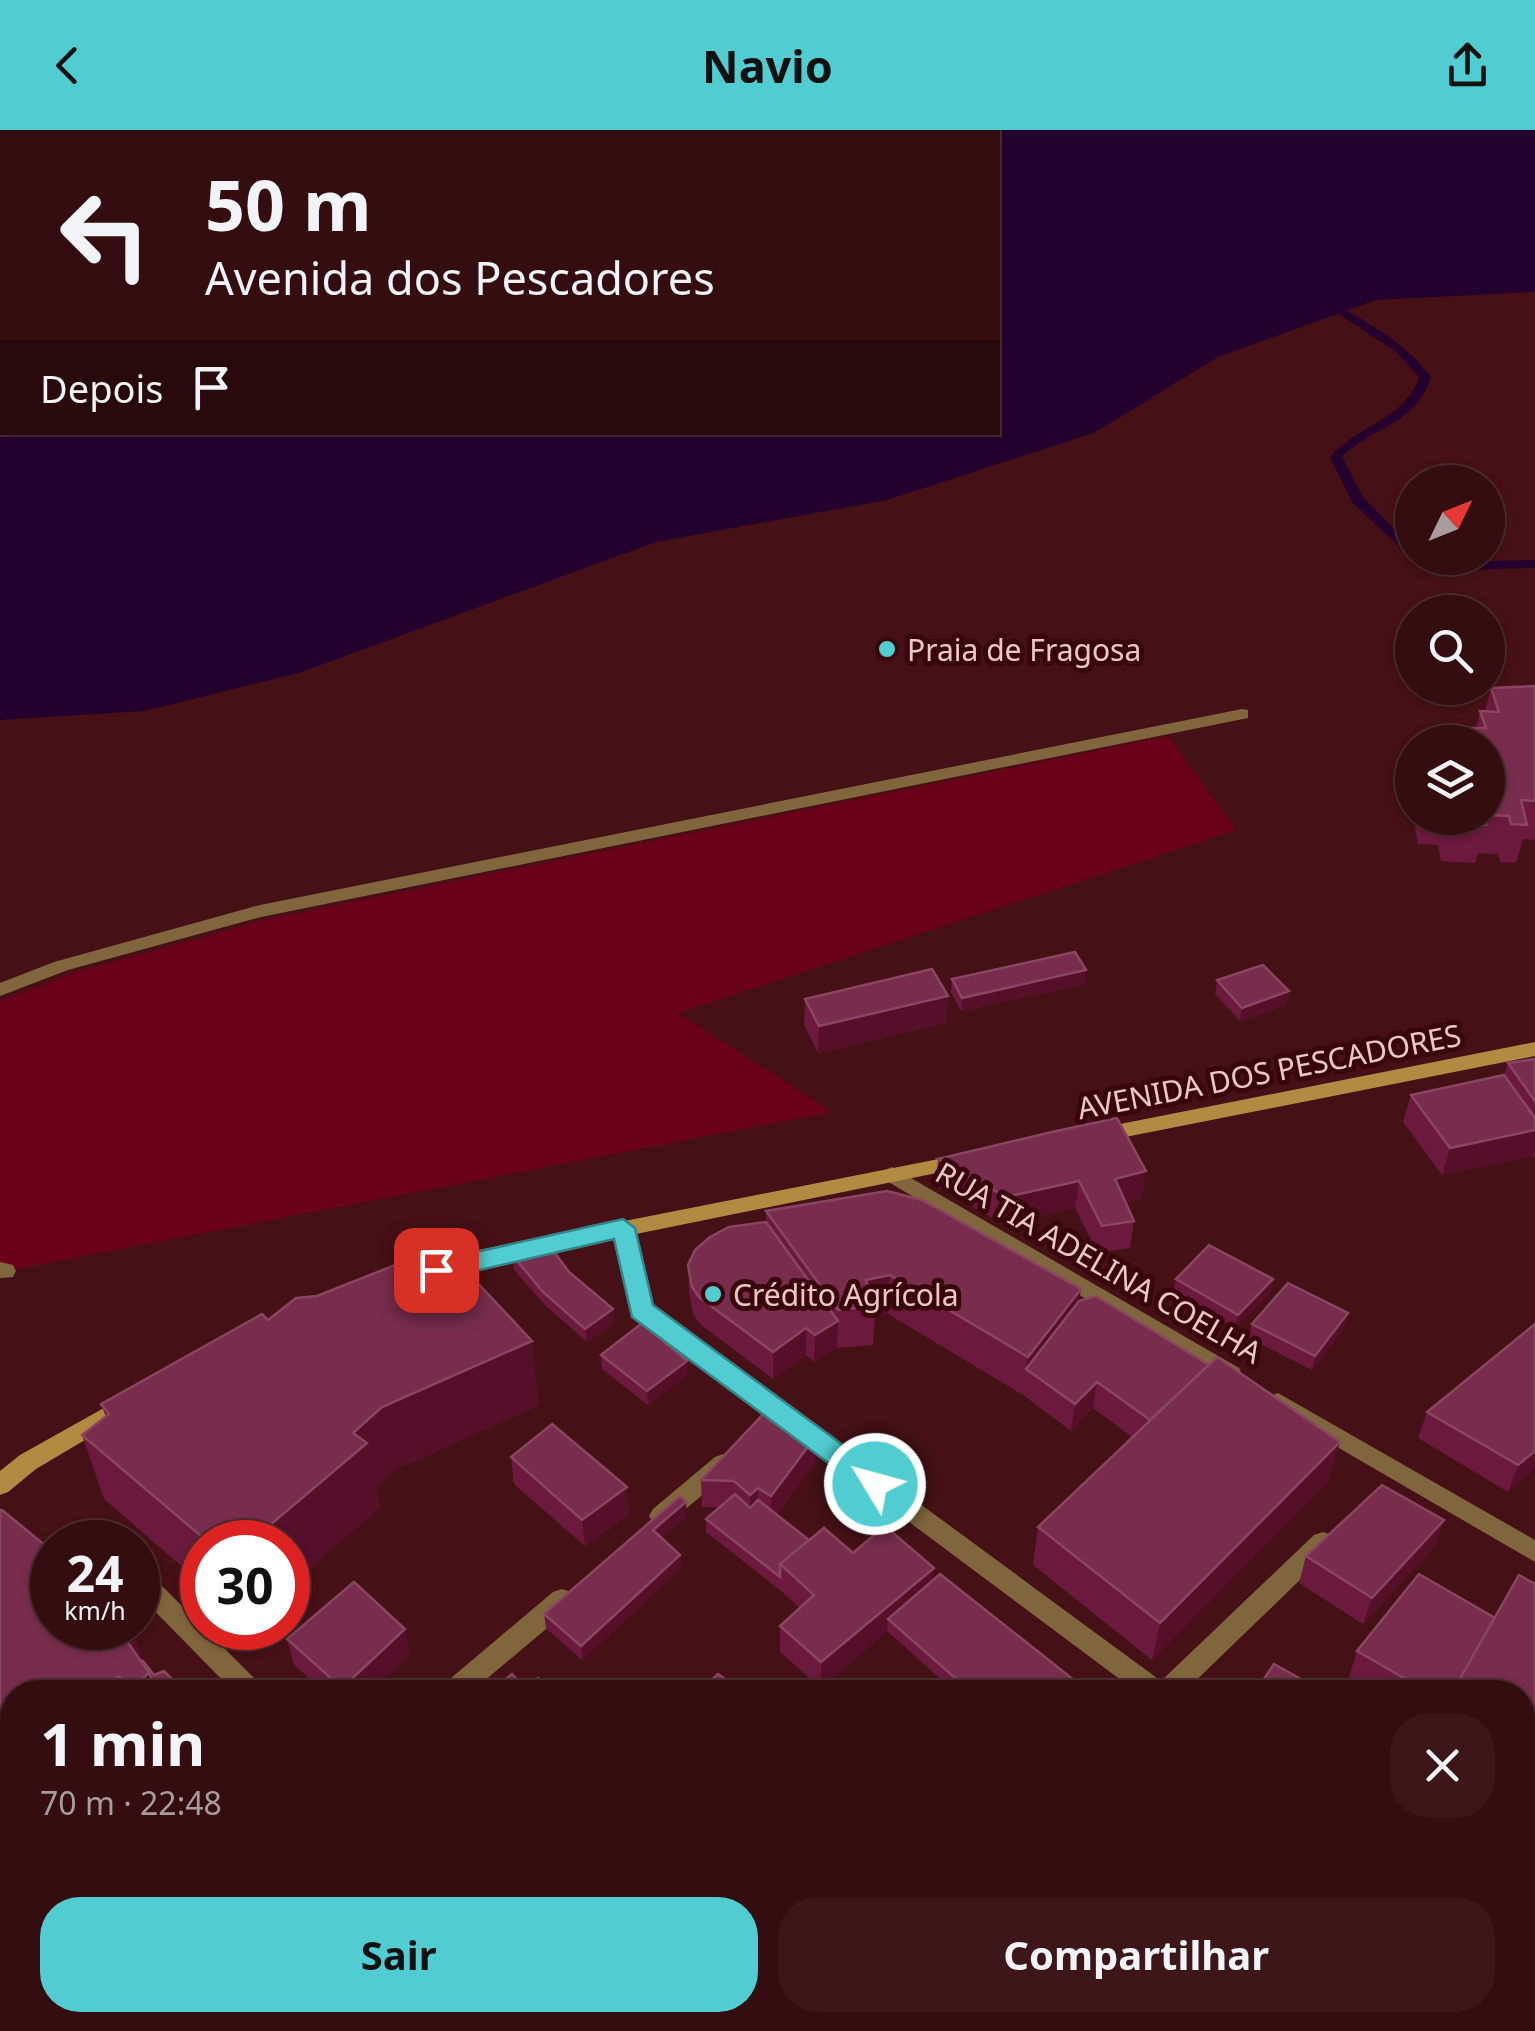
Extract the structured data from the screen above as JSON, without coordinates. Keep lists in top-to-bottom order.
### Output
{
  "streets": {
    "street": ["AVENIDA DOS PESCADORES", "RUA TIA ADELINA COELHA"]
  },
  "places": ["Praia de Fragosa", "Crédito Agrícola"],
  "north": "top right",
  "page": {
    "header": "Navio",
    "turn": ["50 m", "Avenida dos Pescadores"],
    "then": "Depois",
    "speed": "24 km/h",
    "limit": "30",
    "heading": ["1 min", "70 m · 22:48"],
    "buttons": ["Sair", "Compartilhar"]
  }
}
